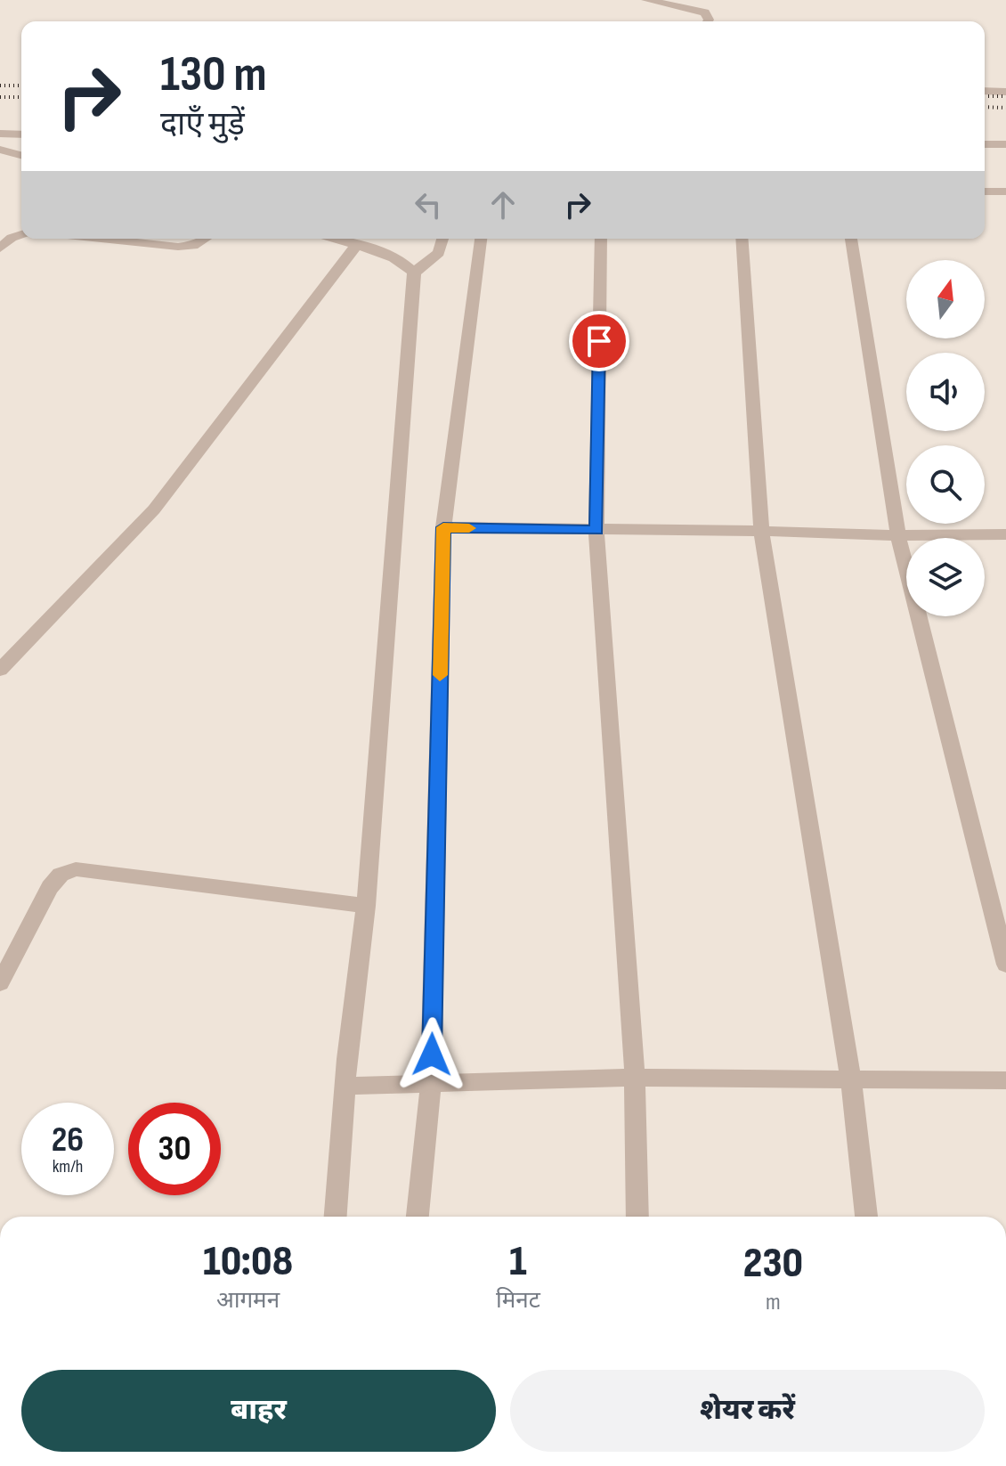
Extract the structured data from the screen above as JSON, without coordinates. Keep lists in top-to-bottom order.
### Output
{
  "north": "top",
  "page": {
    "turn": ["130 m", "दाएँ मुड़ें"],
    "speed": "26 km/h",
    "limit": "30",
    "eta": [
      "10:08",
      "आगमन",
      "1",
      "मिनट",
      "230",
      "m"
    ],
    "buttons": ["बाहर", "शेयर करें"]
  }
}
